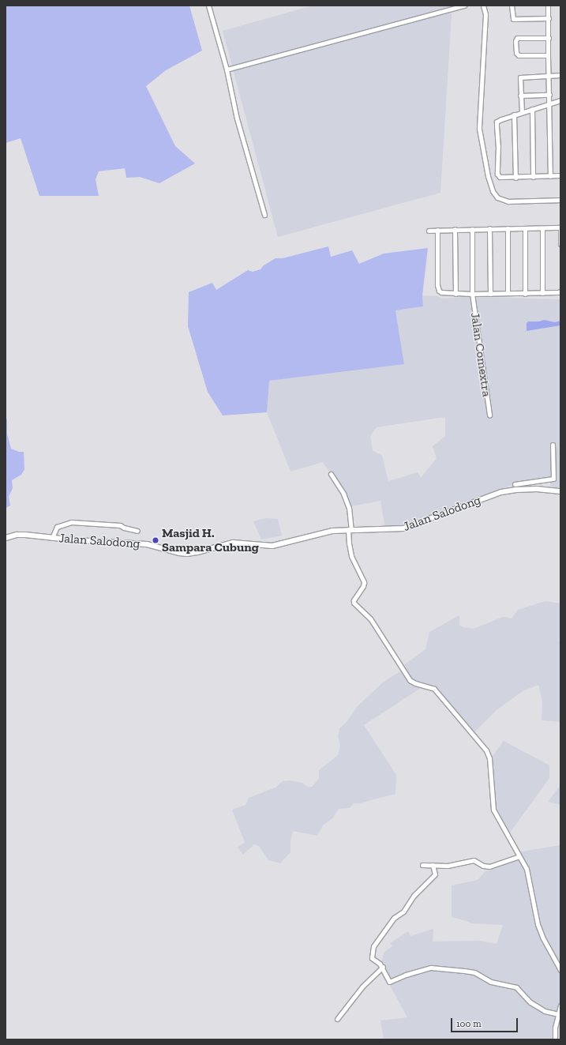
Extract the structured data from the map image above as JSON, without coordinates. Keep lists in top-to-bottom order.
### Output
{
  "streets": {
    "street": ["Jalan Comextra", "Jalan Salodong"]
  },
  "places": ["Masjid H. Sampara Cubung"],
  "scale_bar": "100 m"
}
